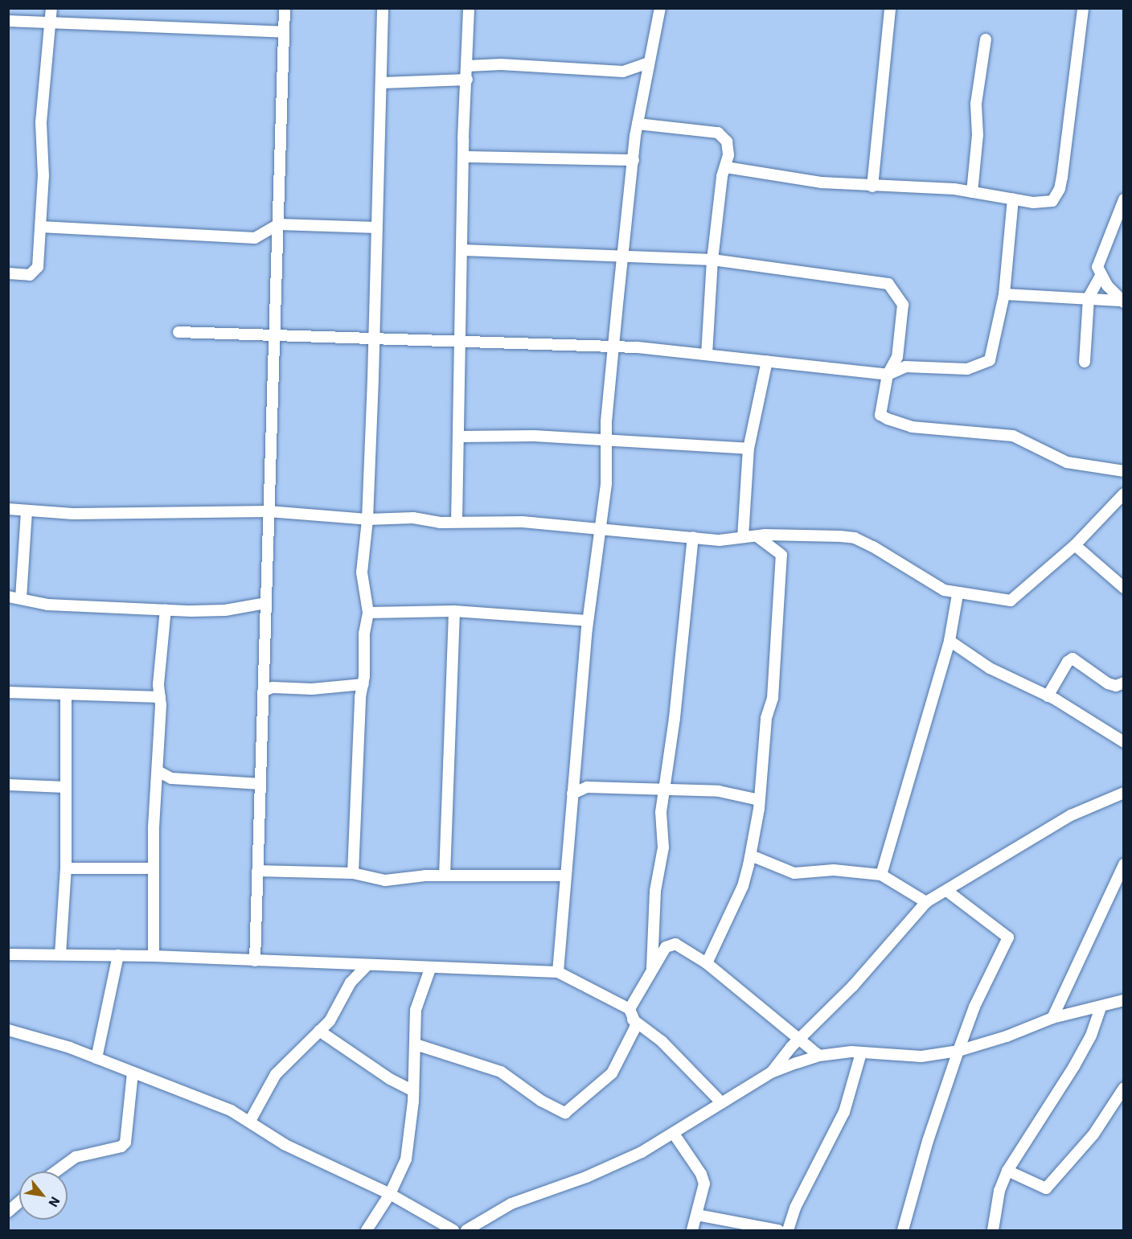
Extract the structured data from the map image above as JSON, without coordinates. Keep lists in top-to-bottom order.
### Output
{
  "north": "bottom right"
}
